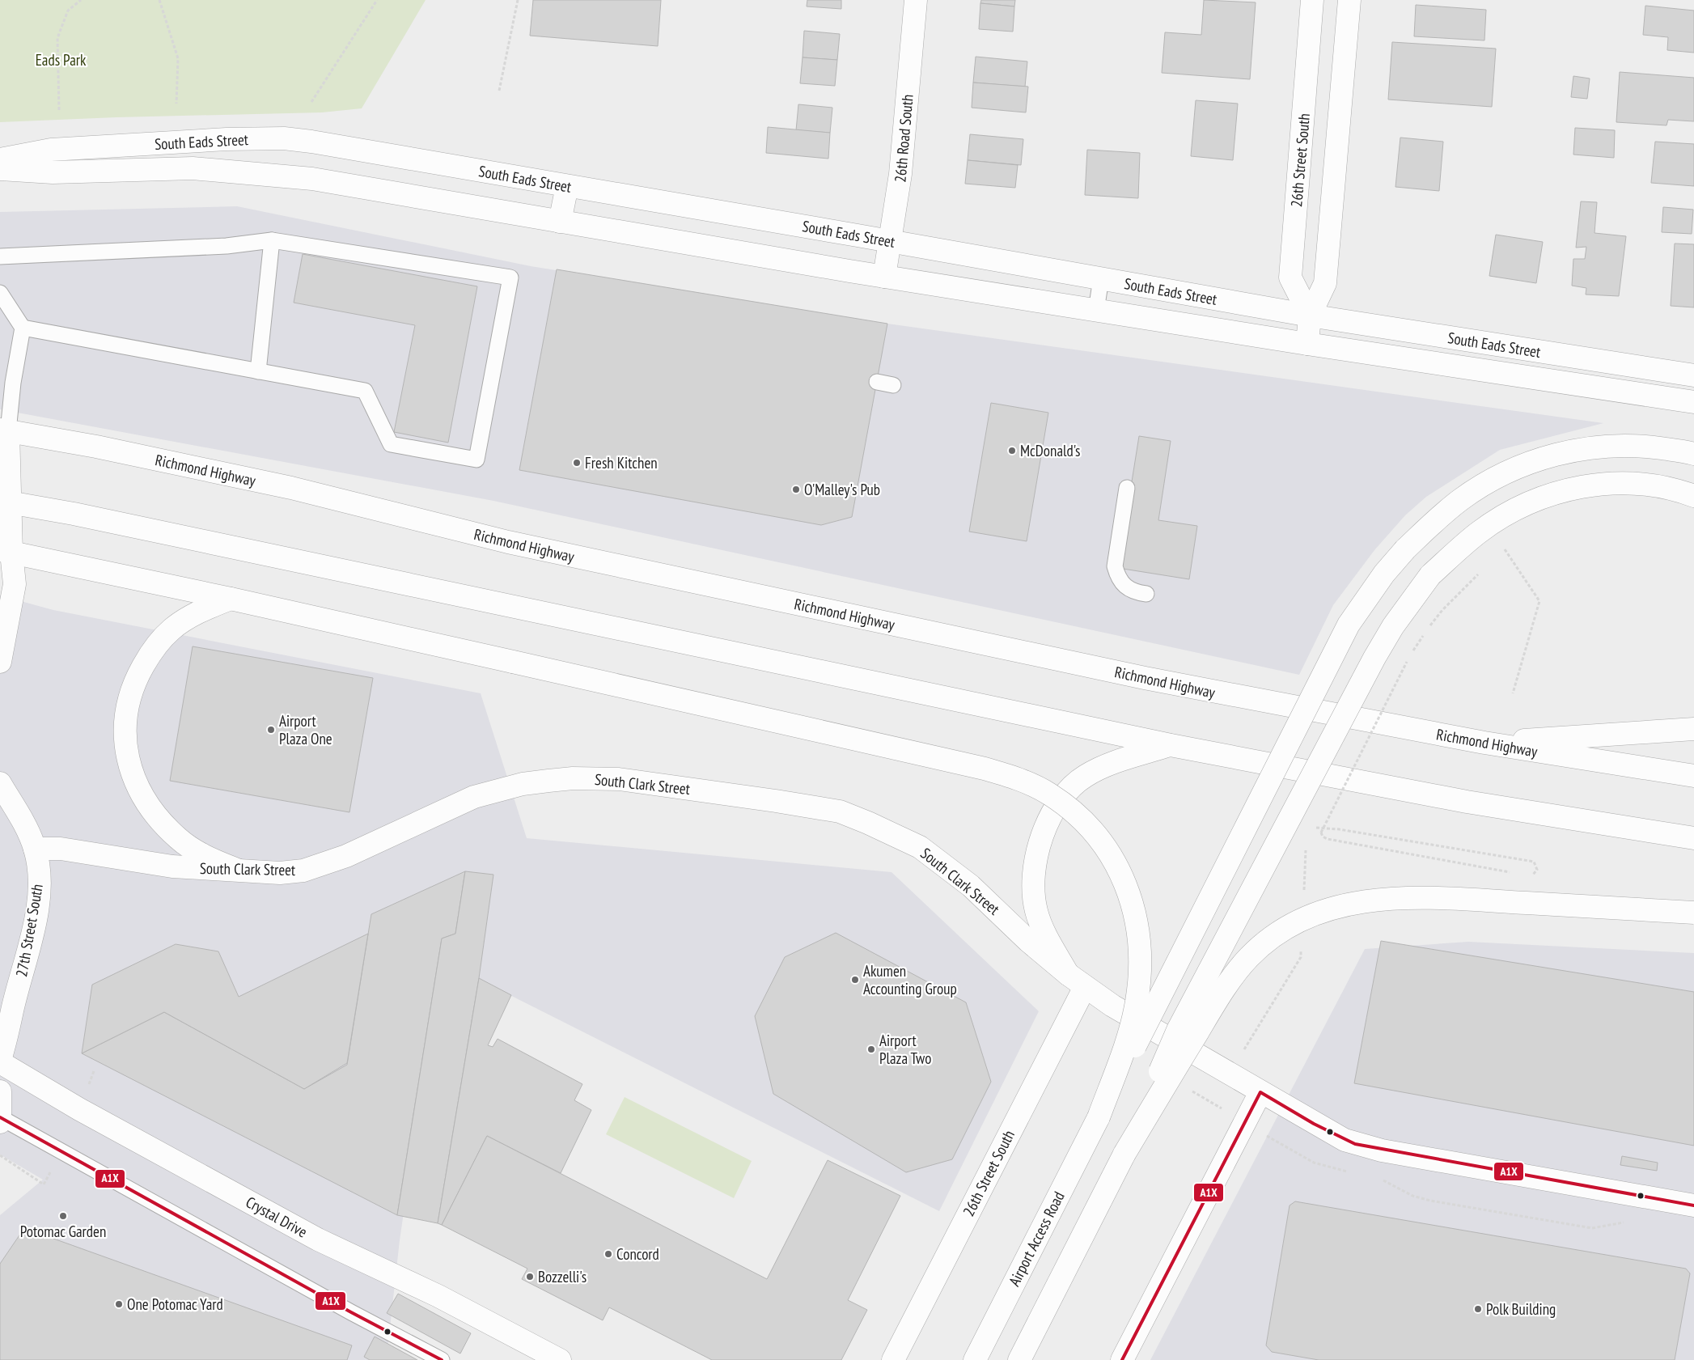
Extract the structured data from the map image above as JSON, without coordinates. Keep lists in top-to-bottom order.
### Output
{
  "streets": {
    "main road": [
      "26th Road South",
      "South Eads Street",
      "26th Street South",
      "Richmond Highway",
      "South Clark Street",
      "27th Street South",
      "Crystal Drive",
      "Airport Access Road"
    ]
  },
  "crossings": [
    ["26th Road South", "South Eads Street"],
    ["South Eads Street", "26th Street South"],
    ["26th Street South", "South Clark Street"],
    ["South Clark Street", "27th Street South"],
    ["27th Street South", "Crystal Drive"]
  ],
  "parks": ["Eads Park"],
  "places": [
    "McDonald's",
    "Fresh Kitchen",
    "O'Malley's Pub",
    "Airport Plaza One",
    "Akumen Accounting Group",
    "Airport Plaza Two",
    "Potomac Garden",
    "Concord",
    "Bozzelli's",
    "One Potomac Yard",
    "Polk Building"
  ],
  "lines": ["transit line A1X"]
}
